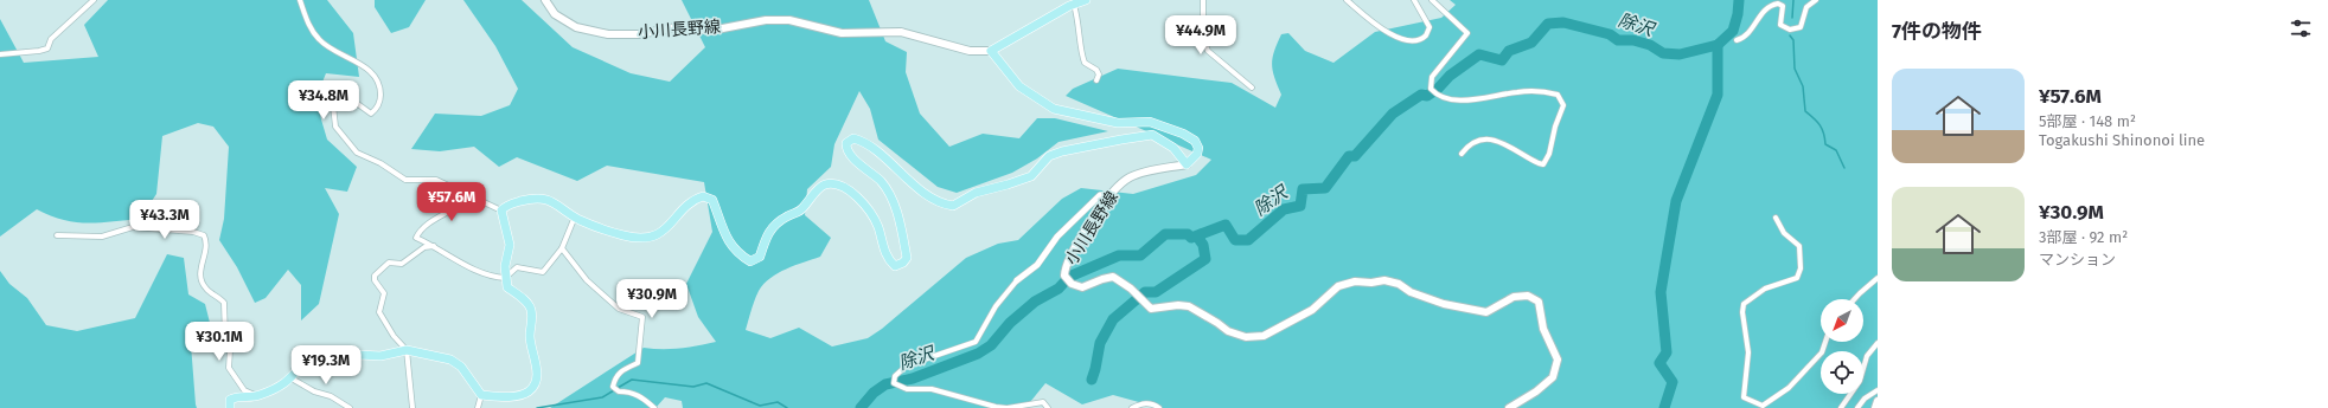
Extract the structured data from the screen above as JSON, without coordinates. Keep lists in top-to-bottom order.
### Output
{
  "streets": {
    "main road": ["小川長野線"]
  },
  "water": ["除沢"],
  "north": "bottom left",
  "page": {
    "heading": "7件の物件",
    "price": [
      "¥44.9M",
      "¥34.8M",
      "¥57.6M",
      "¥43.3M",
      "¥30.9M",
      "¥30.1M",
      "¥19.3M"
    ],
    "list": [
      {
        "name": "¥57.6M",
        "note": "5部屋 · 148 m² · Togakushi Shinonoi line"
      },
      {
        "name": "¥30.9M",
        "note": "3部屋 · 92 m² · マンション"
      }
    ]
  }
}
